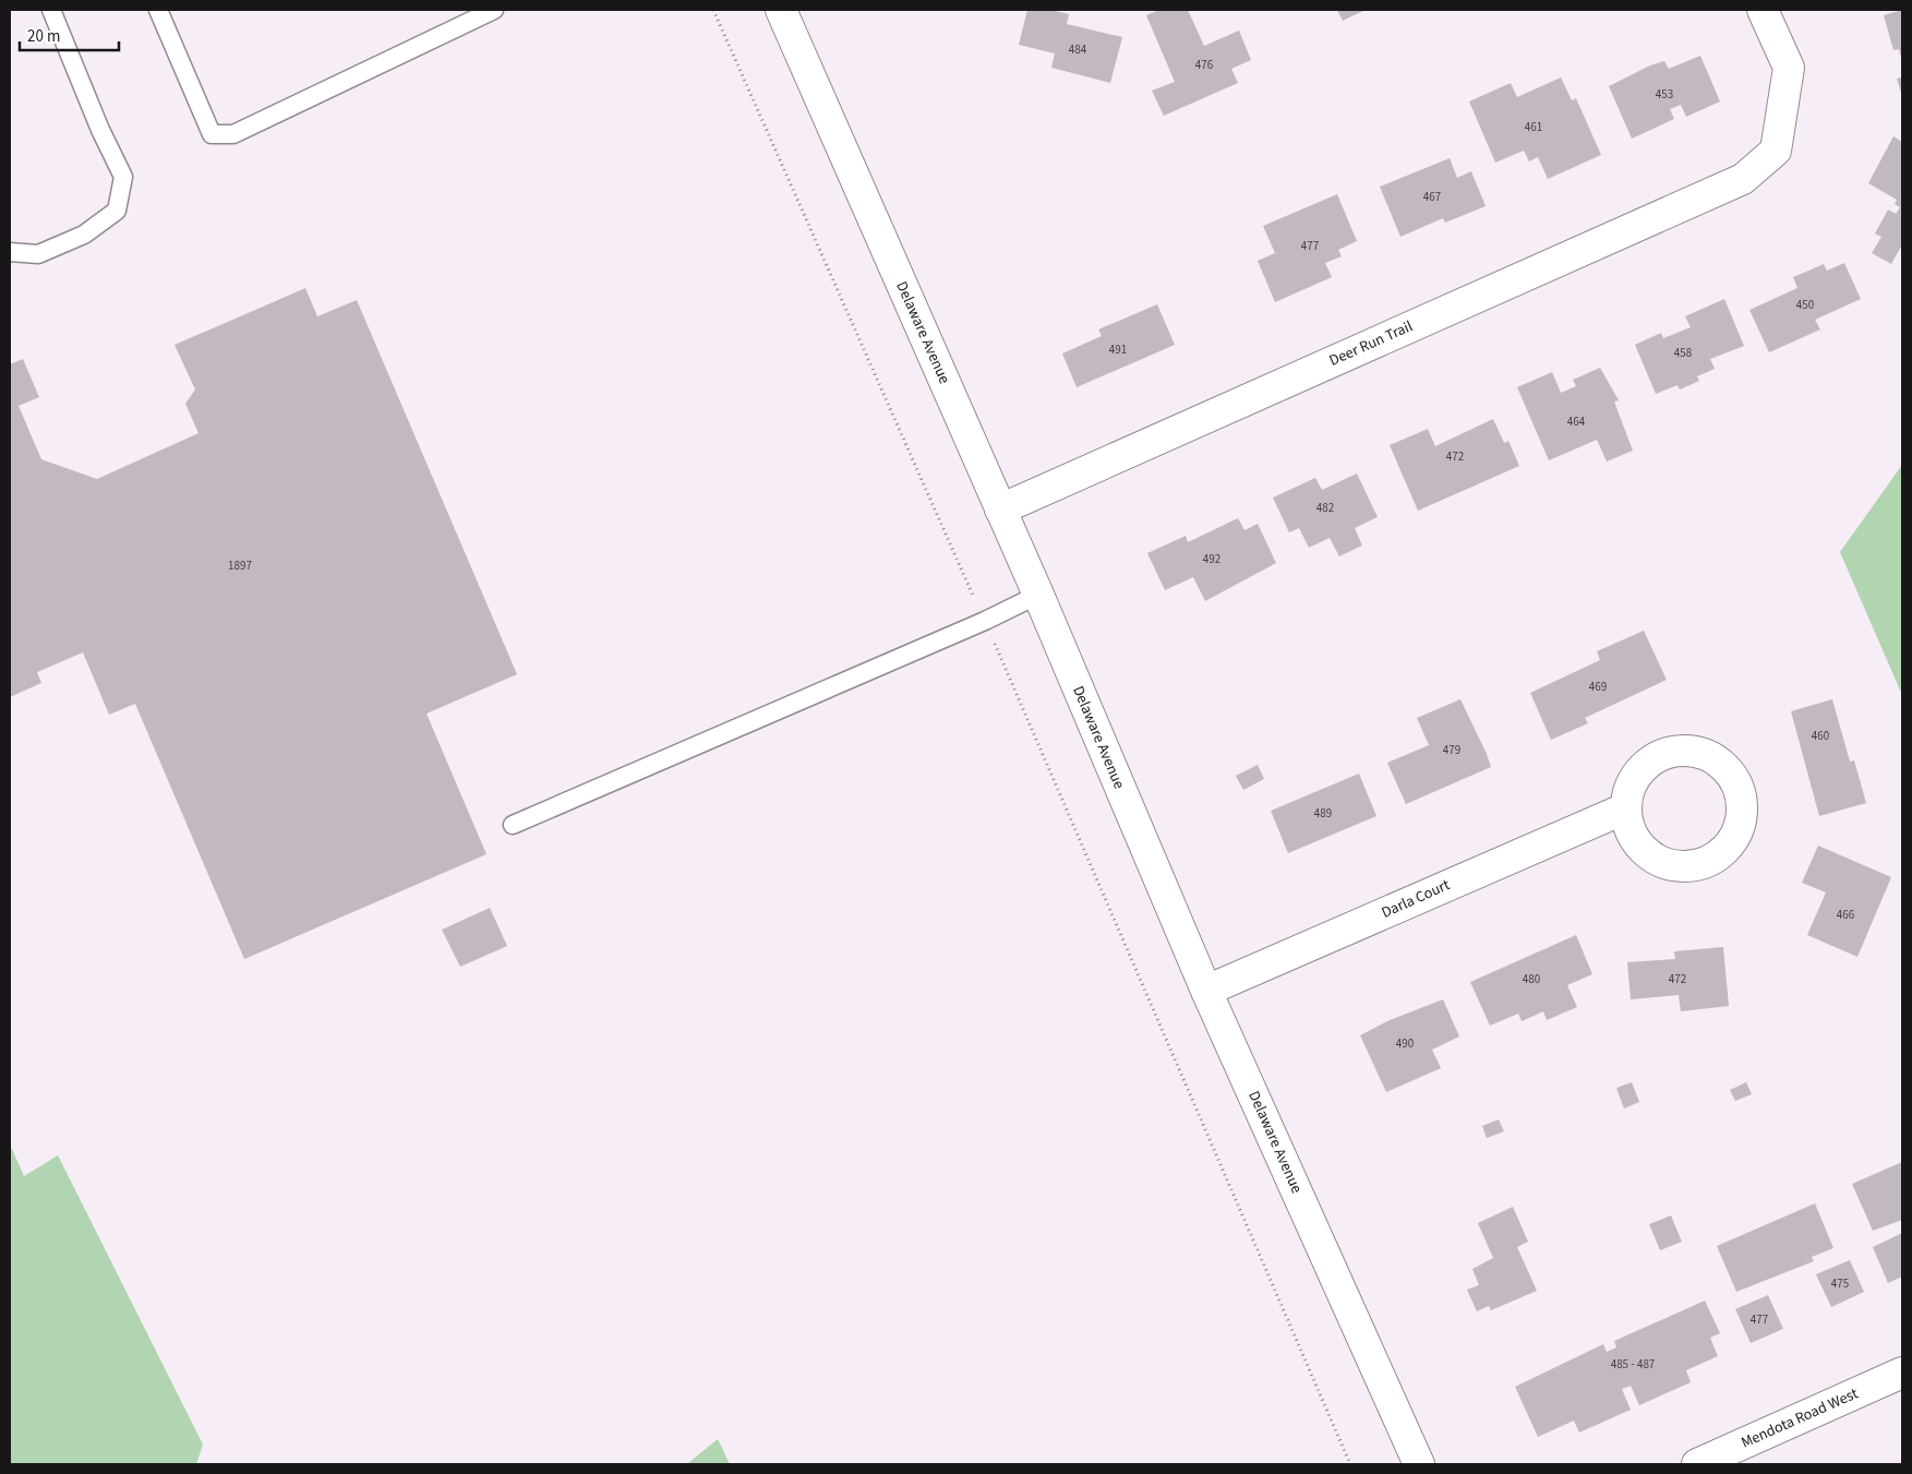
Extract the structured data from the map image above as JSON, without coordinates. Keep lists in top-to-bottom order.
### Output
{
  "streets": {
    "street": [
      "Delaware Avenue",
      "Deer Run Trail",
      "Darla Court",
      "Mendota Road West"
    ]
  },
  "crossings": [
    ["Delaware Avenue", "Deer Run Trail"],
    ["Delaware Avenue", "Darla Court"]
  ],
  "house_numbers": [
    "484",
    "476",
    "453",
    "461",
    "467",
    "477",
    "450",
    "491",
    "458",
    "464",
    "472",
    "482",
    "492",
    "1897",
    "469",
    "460",
    "479",
    "489",
    "466",
    "480",
    "472",
    "490",
    "475",
    "477",
    "485 - 487"
  ],
  "scale_bar": "20 m"
}
